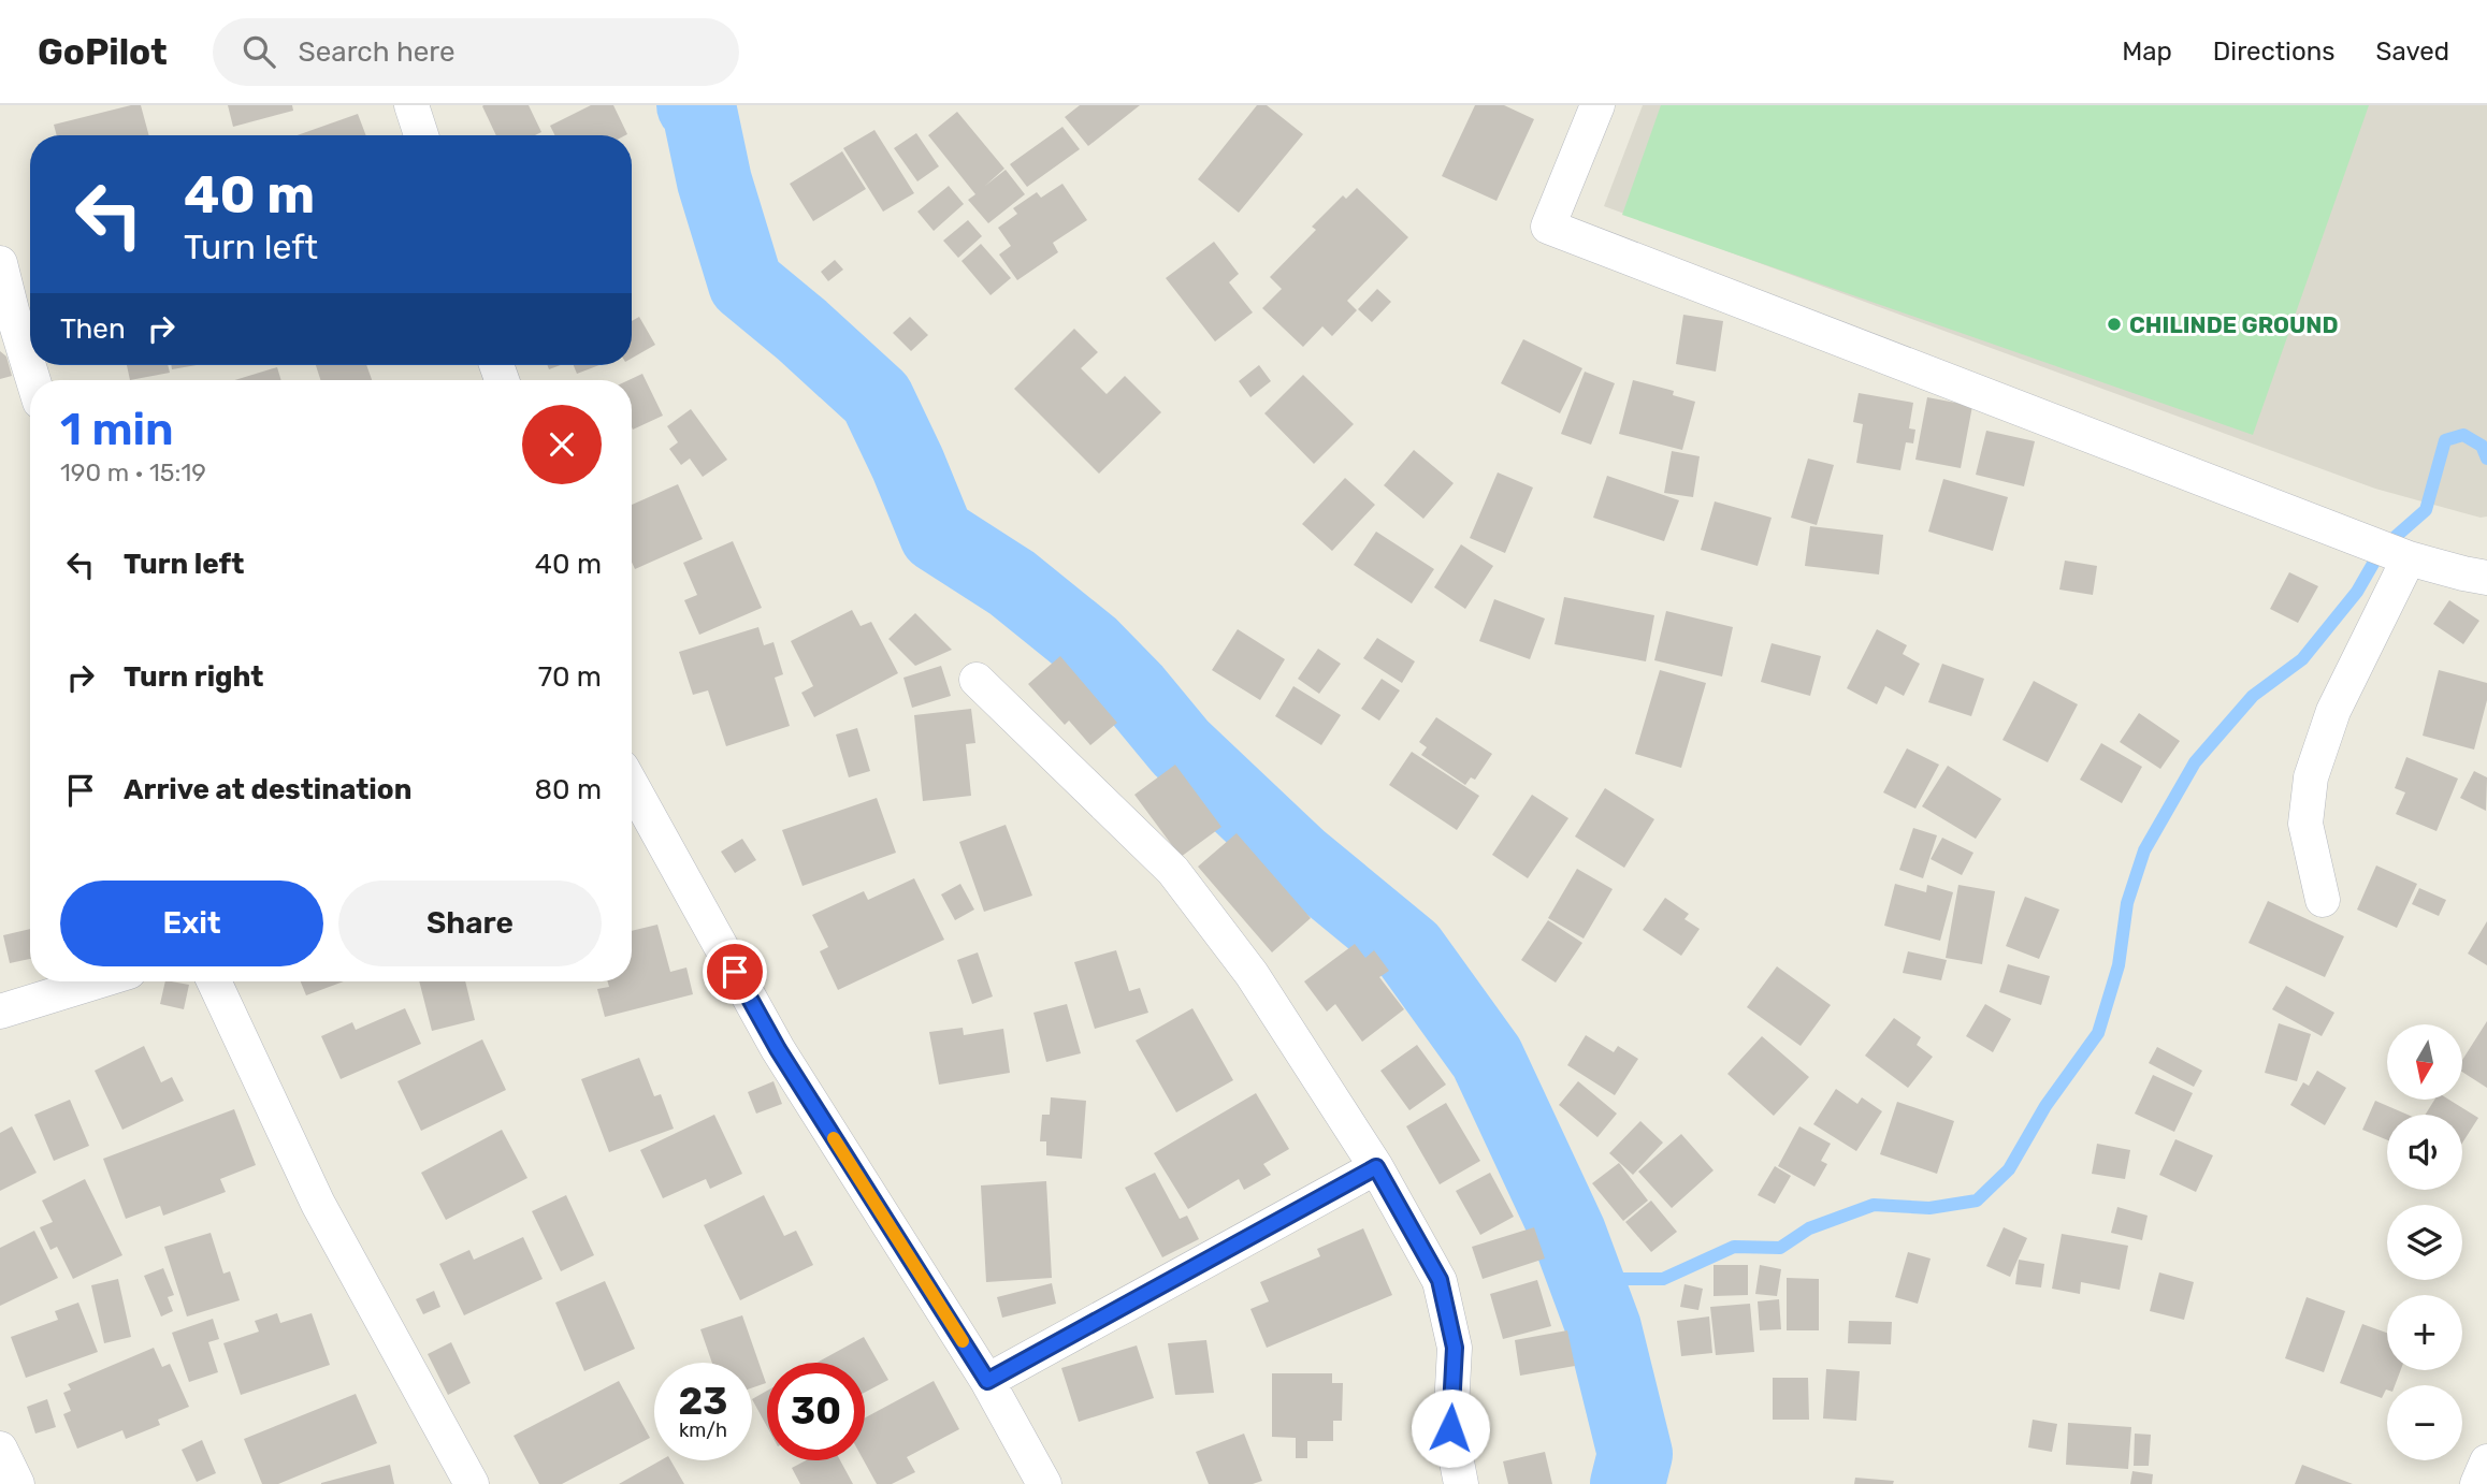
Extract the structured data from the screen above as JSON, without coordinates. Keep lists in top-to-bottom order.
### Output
{
  "places": ["CHILINDE GROUND"],
  "north": "bottom",
  "page": {
    "header": "GoPilot",
    "search": "Search here",
    "nav": ["Map", "Directions", "Saved"],
    "turn": ["40 m", "Turn left"],
    "then": "Then",
    "heading": ["1 min", "190 m · 15:19"],
    "list": [
      {
        "name": "Turn left",
        "value": "40 m"
      },
      {
        "name": "Turn right",
        "value": "70 m"
      },
      {
        "name": "Arrive at destination",
        "value": "80 m"
      }
    ],
    "buttons": ["Exit", "Share"],
    "map_buttons": ["+", "−"],
    "speed": "23 km/h",
    "limit": "30"
  }
}
